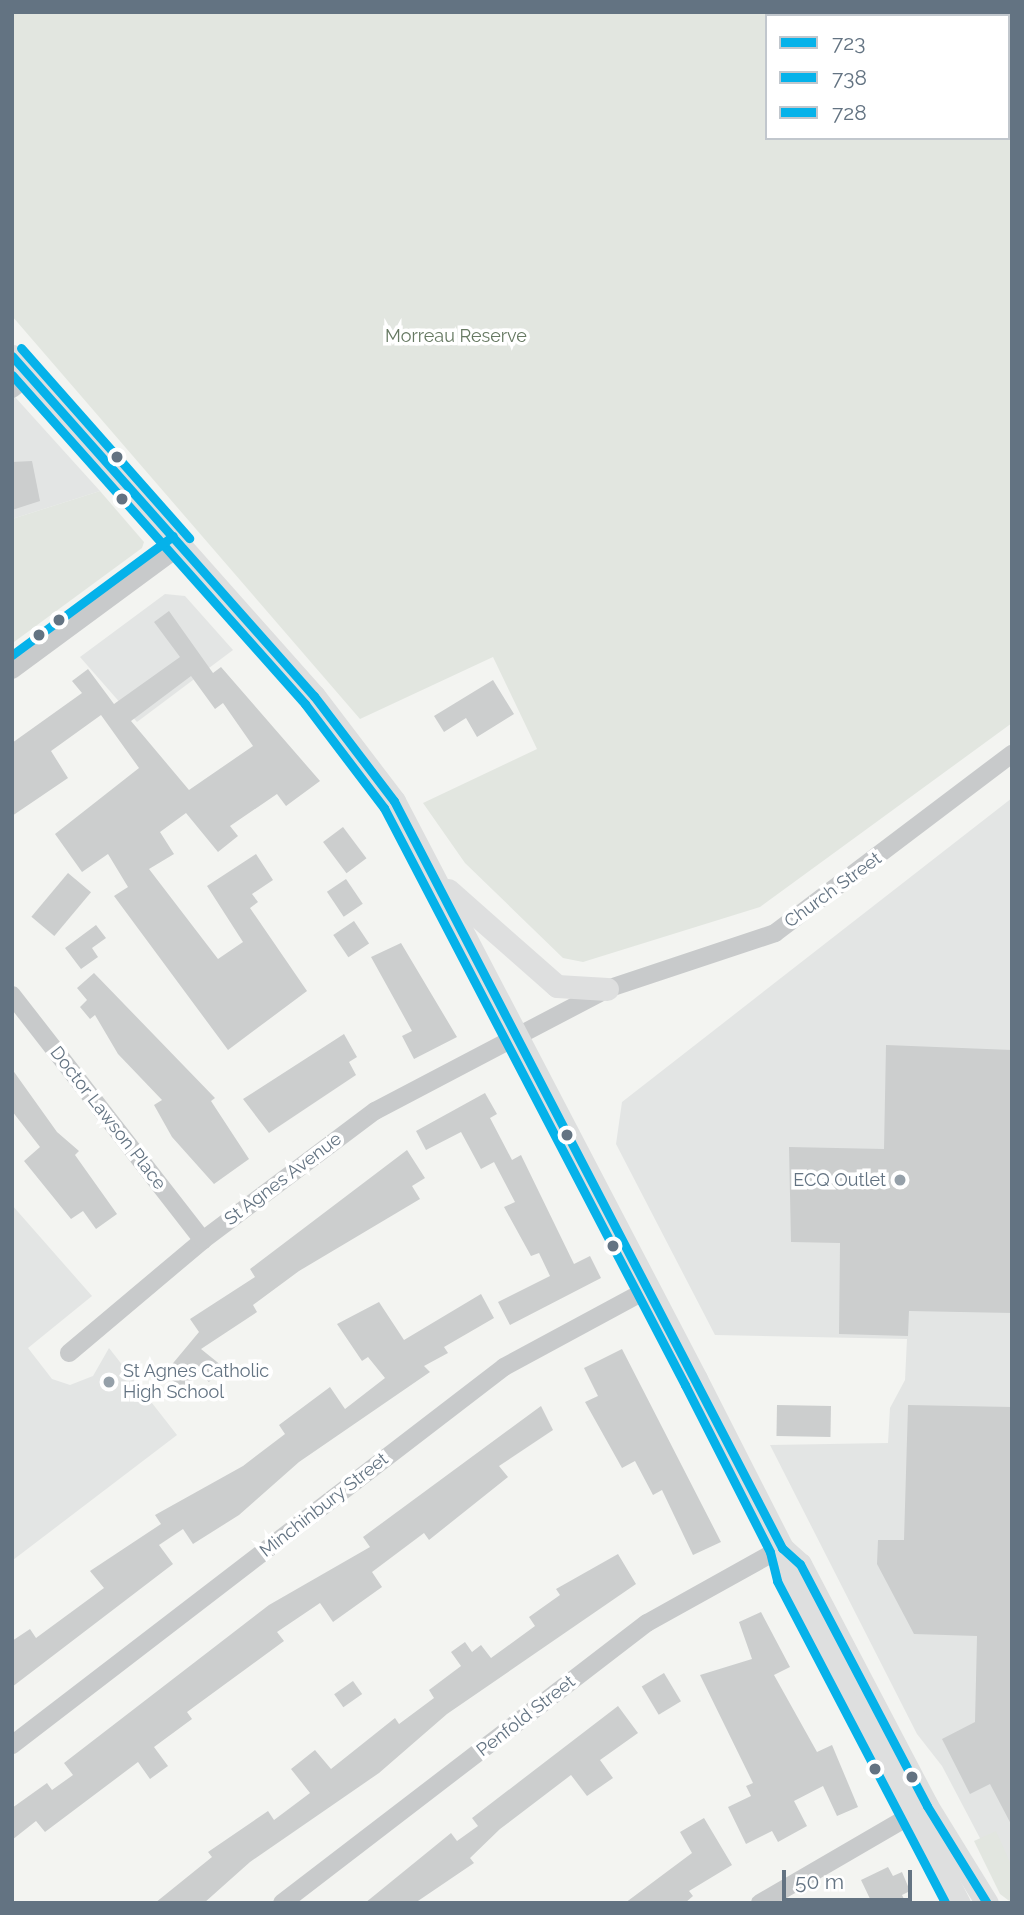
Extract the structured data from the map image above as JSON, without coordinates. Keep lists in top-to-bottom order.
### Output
{
  "streets": {
    "street": [
      "Church Street",
      "Doctor Lawson Place",
      "St Agnes Avenue",
      "Minchinbury Street",
      "Penfold Street"
    ]
  },
  "crossings": [
    ["Church Street", "St Agnes Avenue"],
    ["Doctor Lawson Place", "St Agnes Avenue"]
  ],
  "parks": ["Morreau Reserve"],
  "places": ["ECQ Outlet", "St Agnes Catholic High School"],
  "lines": ["transit line 728", "transit line 723", "transit line 738"],
  "legend": ["723", "738", "728"],
  "scale_bar": "50 m"
}
